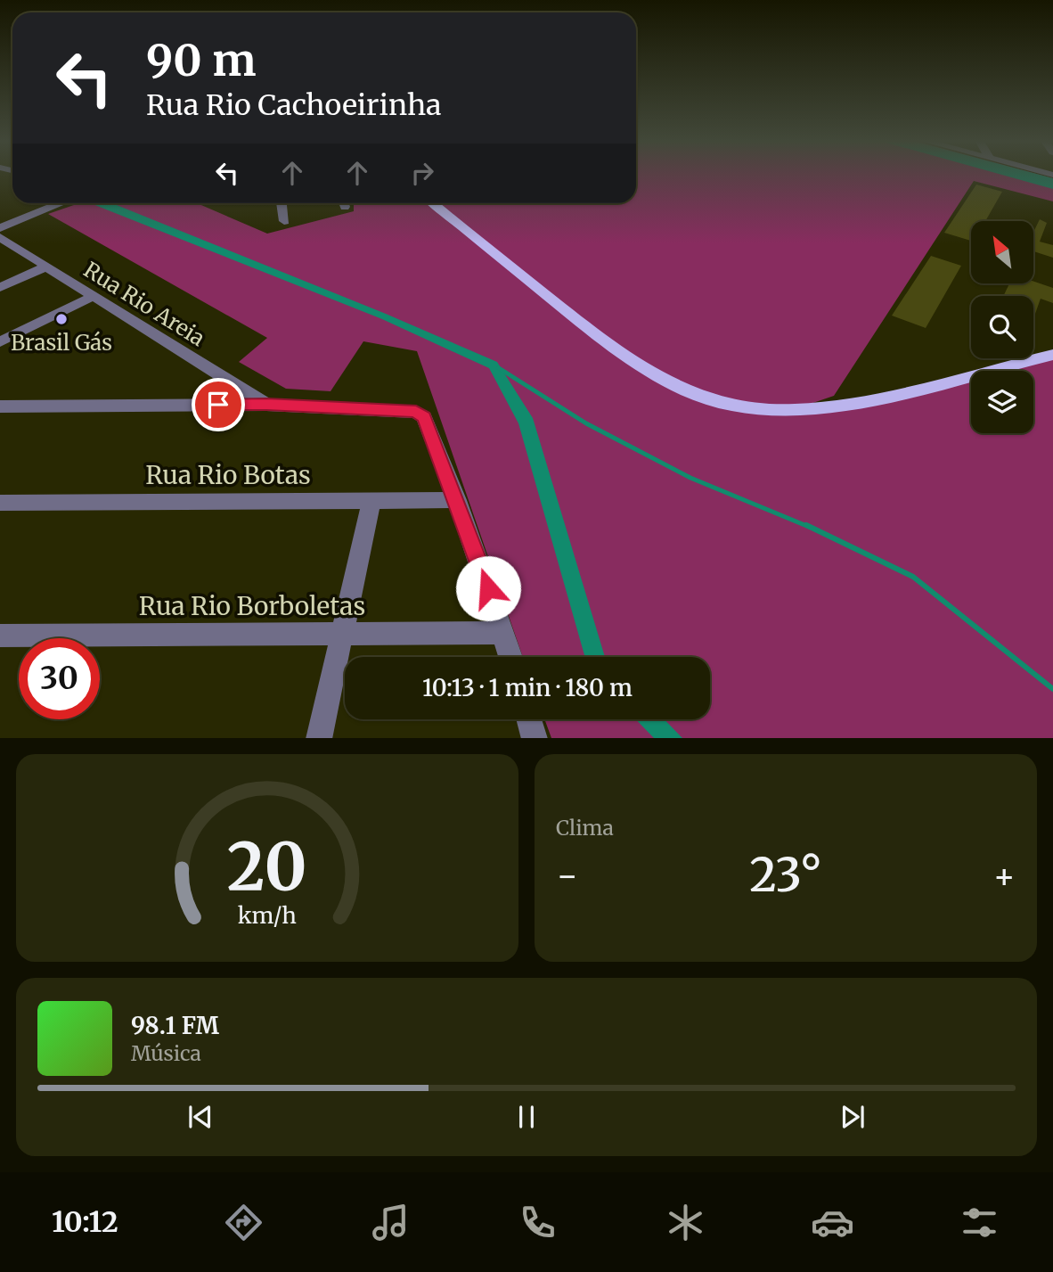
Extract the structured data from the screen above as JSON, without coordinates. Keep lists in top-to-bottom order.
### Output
{
  "streets": {
    "street": ["Rua Rio Areia", "Rua Rio Botas", "Rua Rio Borboletas"]
  },
  "places": ["Brasil Gás"],
  "north": "top left",
  "page": {
    "turn": ["90 m", "Rua Rio Cachoeirinha"],
    "limit": "30",
    "trip": "10:13 · 1 min · 180 m",
    "tile": "Clima",
    "heat": ["−", "23°", "+"],
    "song": ["98.1 FM", "Música"],
    "tabs": "10:12",
    "gauge": ["20", "km/h"]
  }
}
